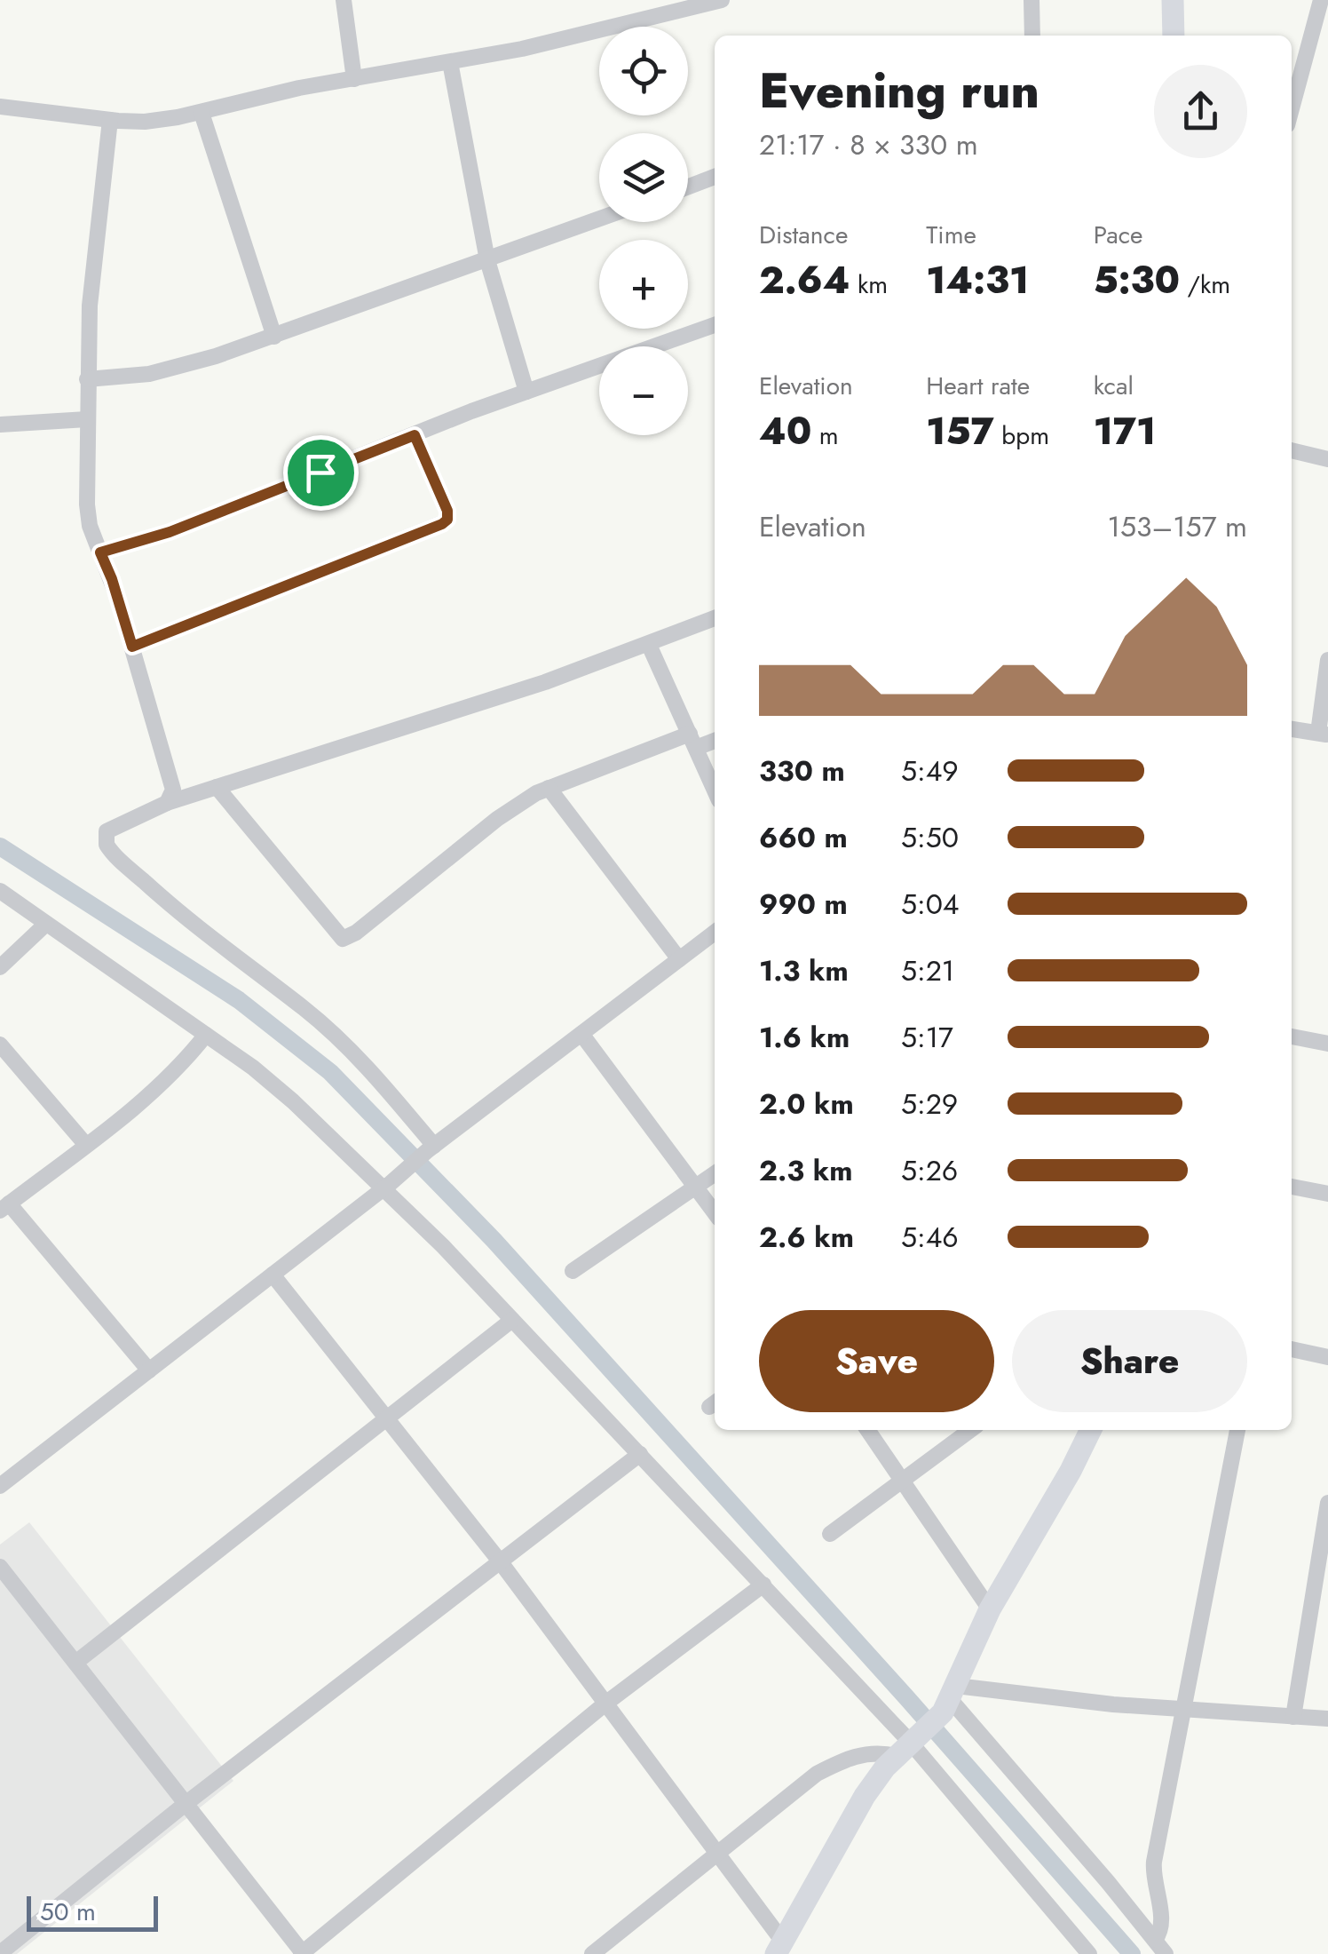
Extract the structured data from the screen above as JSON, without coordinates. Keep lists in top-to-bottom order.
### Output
{
  "scale_bar": "50 m",
  "page": {
    "map_buttons": ["+", "−"],
    "heading": ["Evening run", "21:17 · 8 × 330 m"],
    "stats": [
      ["Distance", "2.64 km"],
      ["Time", "14:31"],
      ["Pace", "5:30 /km"],
      ["Elevation", "40 m"],
      ["Heart rate", "157 bpm"],
      ["kcal", "171"]
    ],
    "chart": ["Elevation", "153–157 m"],
    "list": [
      {
        "name": "330 m",
        "note": "5:49"
      },
      {
        "name": "660 m",
        "note": "5:50"
      },
      {
        "name": "990 m",
        "note": "5:04"
      },
      {
        "name": "1.3 km",
        "note": "5:21"
      },
      {
        "name": "1.6 km",
        "note": "5:17"
      },
      {
        "name": "2.0 km",
        "note": "5:29"
      },
      {
        "name": "2.3 km",
        "note": "5:26"
      },
      {
        "name": "2.6 km",
        "note": "5:46"
      }
    ],
    "buttons": ["Save", "Share"],
    "scale": "50 m"
  }
}
